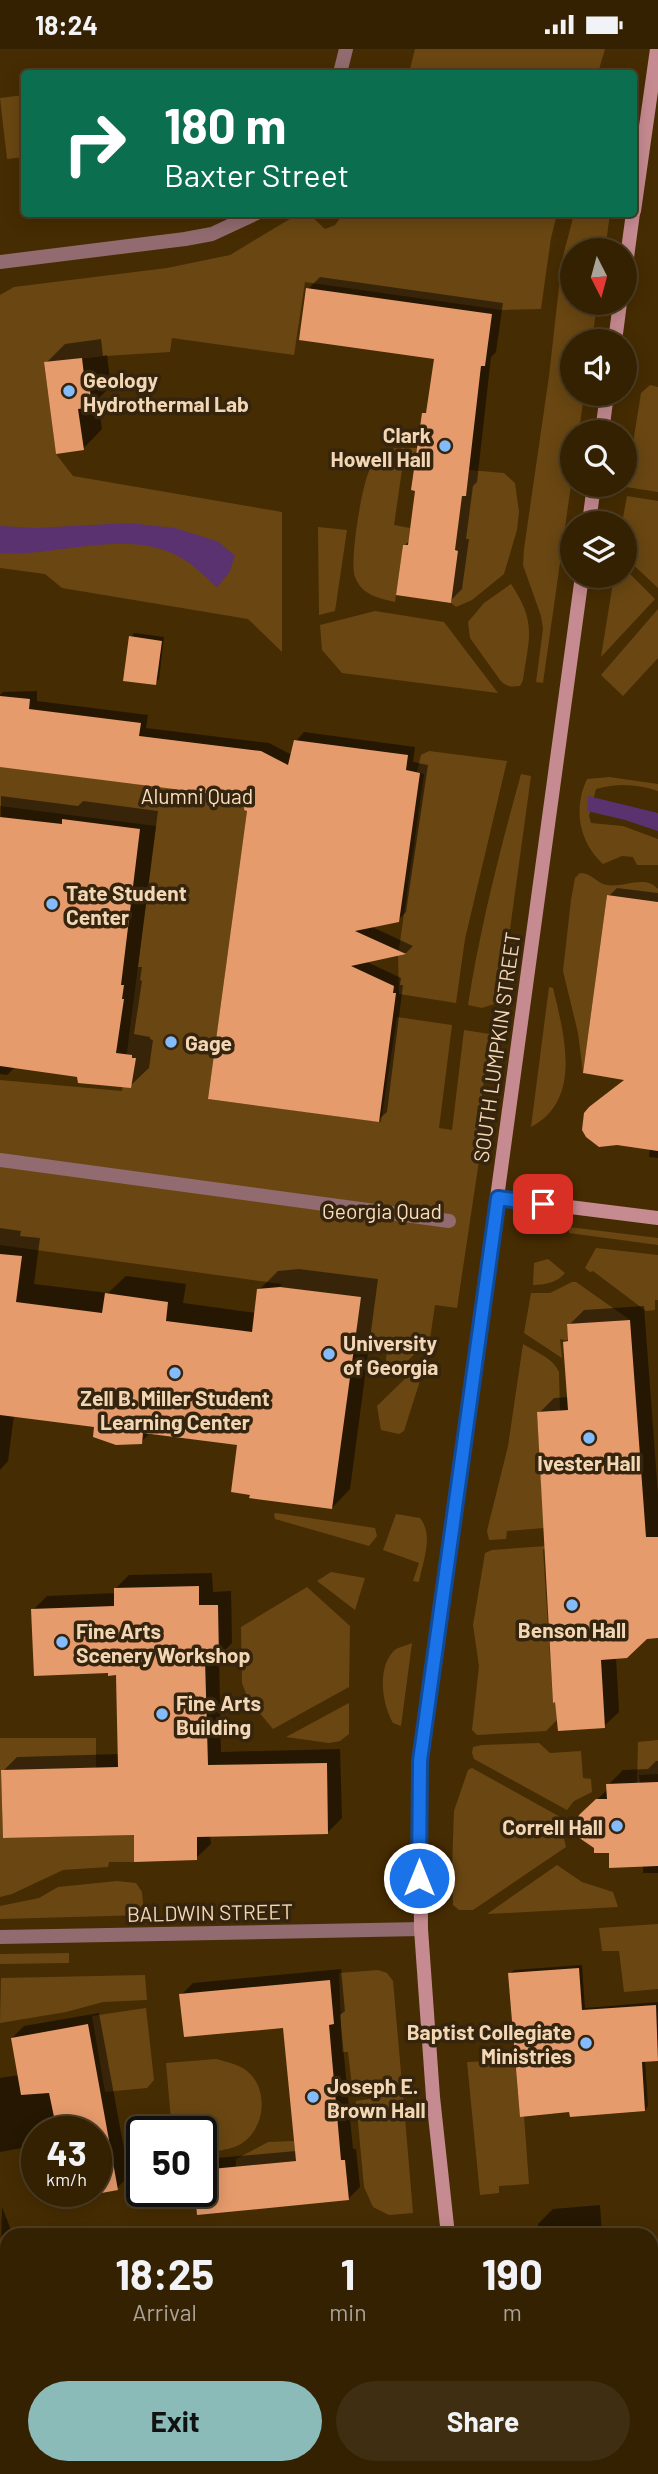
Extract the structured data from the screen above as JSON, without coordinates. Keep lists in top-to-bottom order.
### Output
{
  "streets": {
    "main road": ["SOUTH LUMPKIN STREET"],
    "street": ["BALDWIN STREET"]
  },
  "crossings": [
    ["SOUTH LUMPKIN STREET", "BALDWIN STREET"]
  ],
  "parks": ["Alumni Quad", "Georgia Quad"],
  "places": [
    "Geology Hydrothermal Lab",
    "Clark Howell Hall",
    "Tate Student Center",
    "Gage",
    "University of Georgia",
    "Zell B. Miller Student Learning Center",
    "Ivester Hall",
    "Benson Hall",
    "Fine Arts Scenery Workshop",
    "Fine Arts Building",
    "Correll Hall",
    "Baptist Collegiate Ministries",
    "Joseph E. Brown Hall"
  ],
  "north": "bottom",
  "page": {
    "status": "18:24",
    "turn": ["180 m", "Baxter Street"],
    "speed": "43 km/h",
    "limit": "50",
    "eta": [
      "18:25",
      "Arrival",
      "1",
      "min",
      "190",
      "m"
    ],
    "buttons": ["Exit", "Share"]
  }
}
